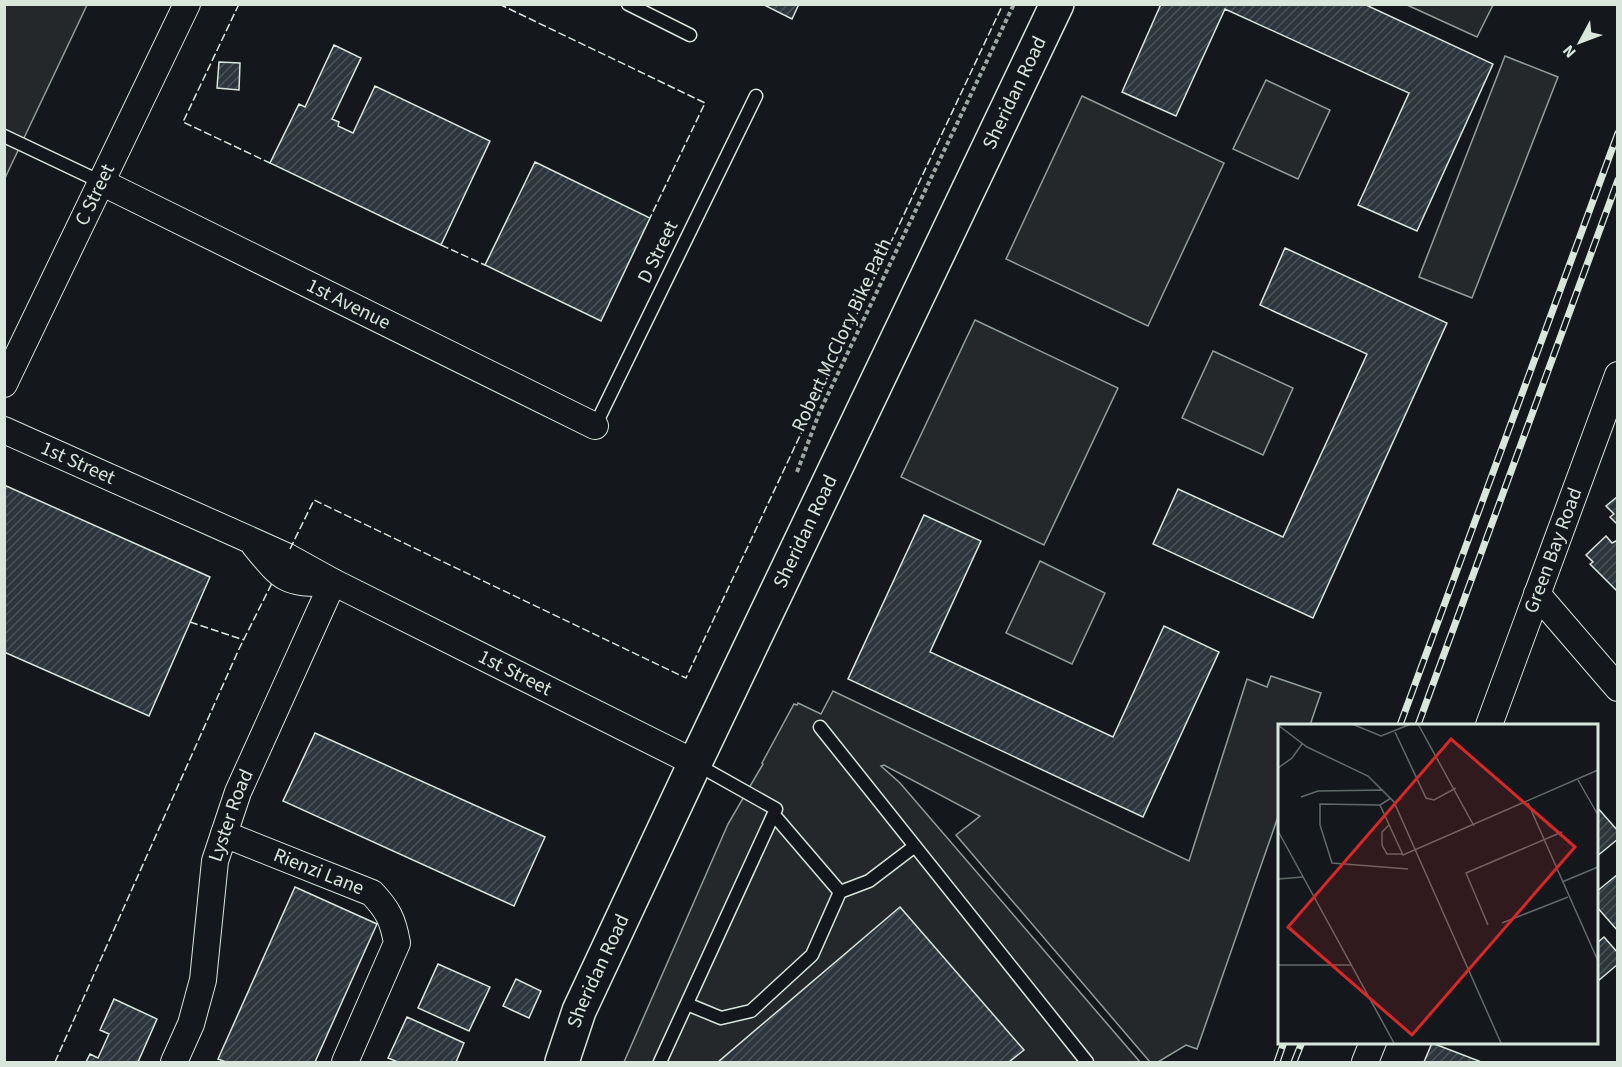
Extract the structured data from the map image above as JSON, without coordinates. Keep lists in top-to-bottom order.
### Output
{
  "streets": {
    "main road": ["Sheridan Road"],
    "street": [
      "C Street",
      "1st Avenue",
      "1st Street",
      "Green Bay Road",
      "Lyster Road",
      "Rienzi Lane"
    ],
    "lane": ["D Street"],
    "path": ["Robert McClory Bike Path"]
  },
  "crossings": [
    ["Sheridan Road", "1st Street"],
    ["C Street", "1st Avenue"],
    ["D Street", "1st Avenue"],
    ["1st Street", "Lyster Road"],
    ["Lyster Road", "Rienzi Lane"]
  ],
  "north": "bottom left"
}
